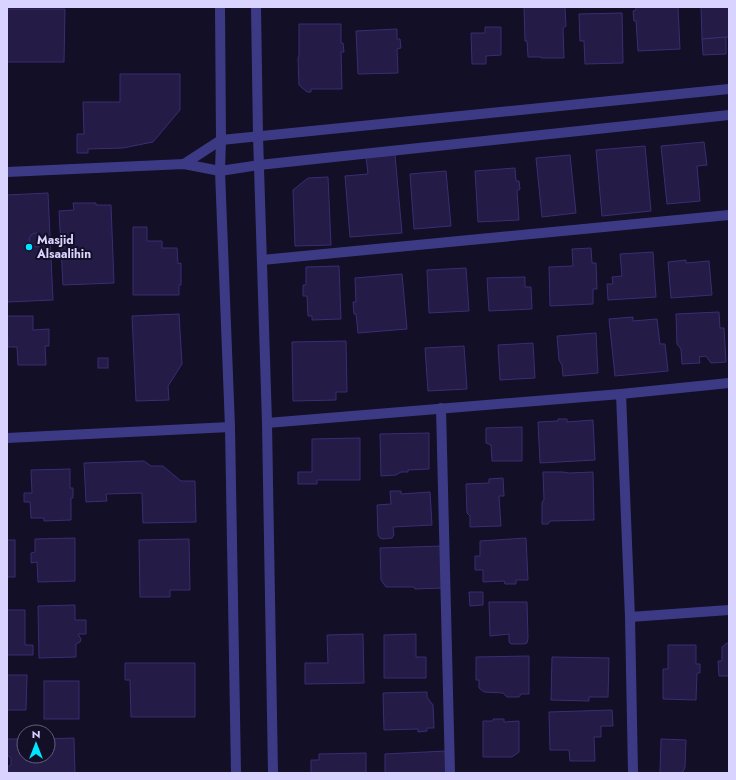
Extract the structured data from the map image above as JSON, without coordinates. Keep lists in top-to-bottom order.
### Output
{
  "places": ["Masjid Alsaalihin"],
  "north": "top"
}
